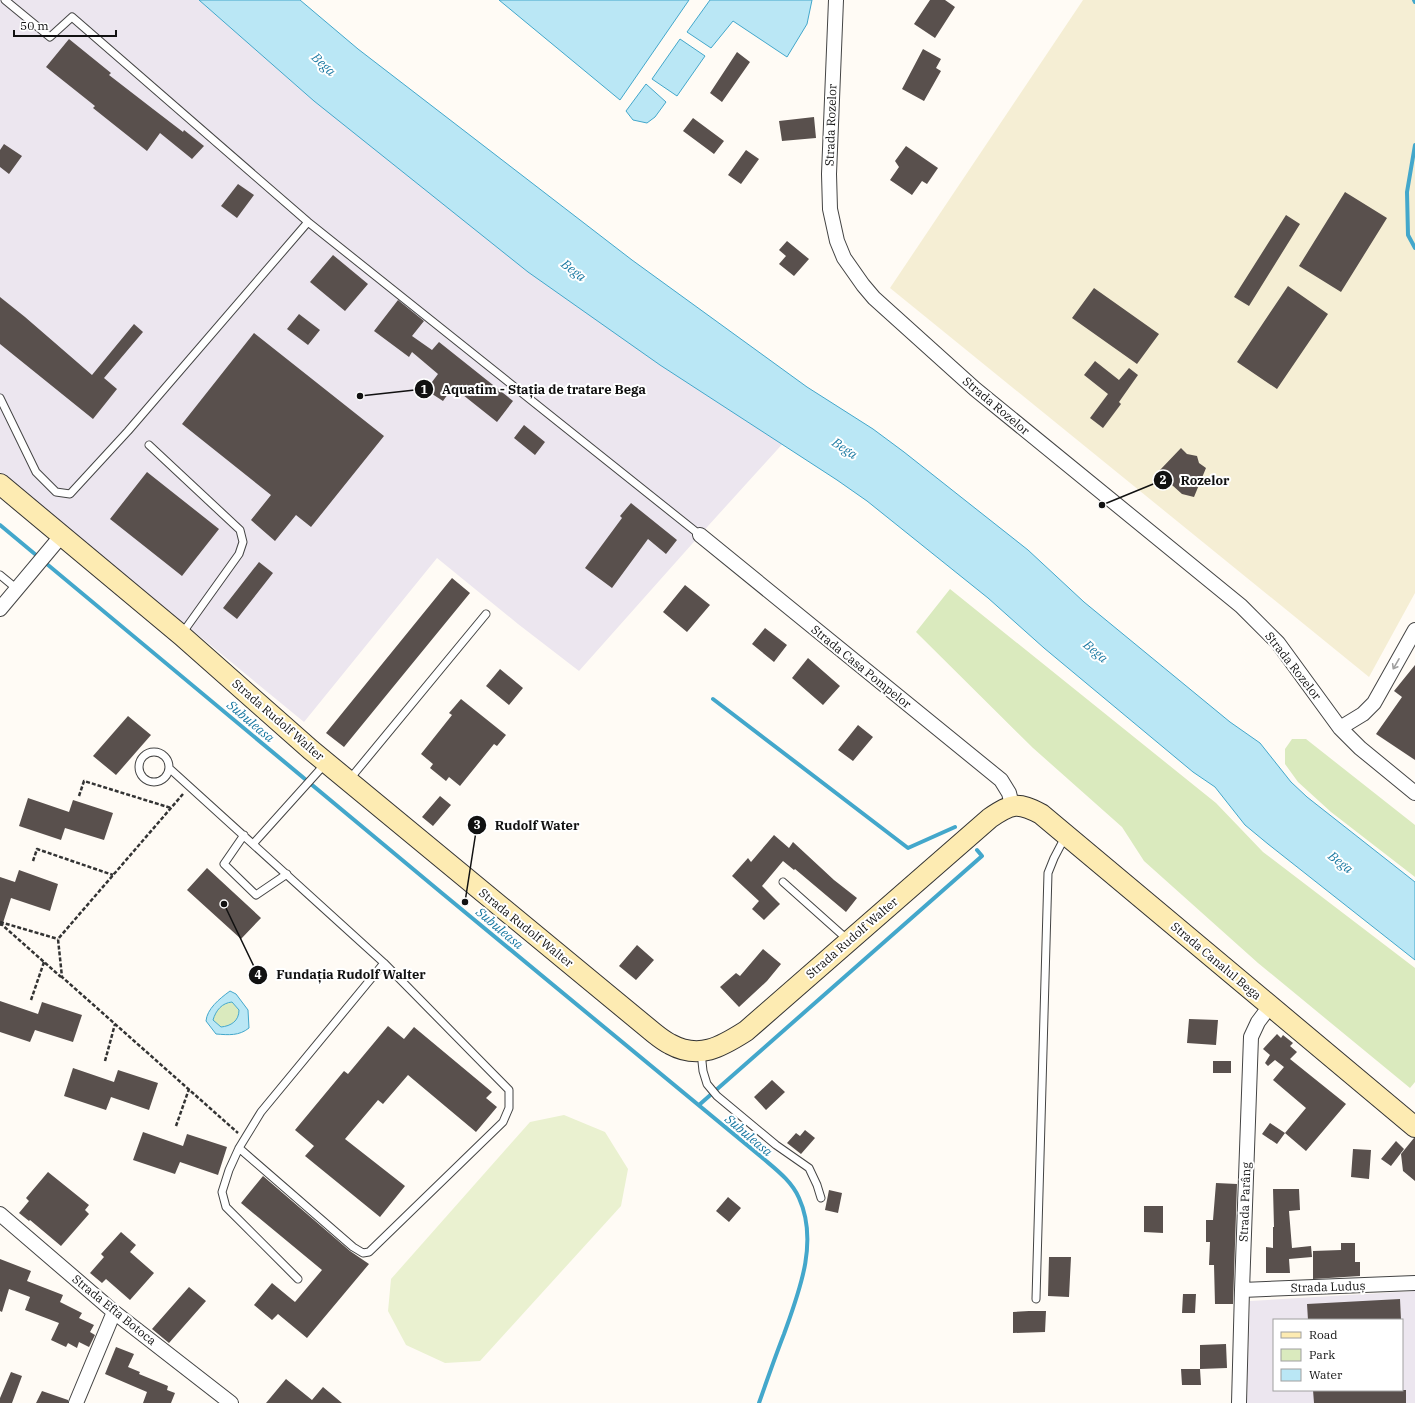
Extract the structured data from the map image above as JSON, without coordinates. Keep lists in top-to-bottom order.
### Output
{
  "streets": {
    "street": [
      "Strada Rozelor",
      "Strada Casa Pompelor",
      "Strada Rudolf Walter",
      "Strada Canalul Bega",
      "Strada Parâng",
      "Strada Luduș",
      "Strada Efta Botoca"
    ]
  },
  "crossings": [
    ["Strada Casa Pompelor", "Strada Rudolf Walter"],
    ["Strada Casa Pompelor", "Strada Canalul Bega"],
    ["Strada Rudolf Walter", "Strada Canalul Bega"],
    ["Strada Canalul Bega", "Strada Parâng"],
    ["Strada Parâng", "Strada Luduș"]
  ],
  "water": ["Bega", "Subuleasa"],
  "places": [
    "Aquatim - Stația de tratare Bega",
    "Rozelor",
    "Rudolf Water",
    "Fundația Rudolf Walter"
  ],
  "legend": ["Road", "Park", "Water"],
  "scale_bar": "50 m"
}
